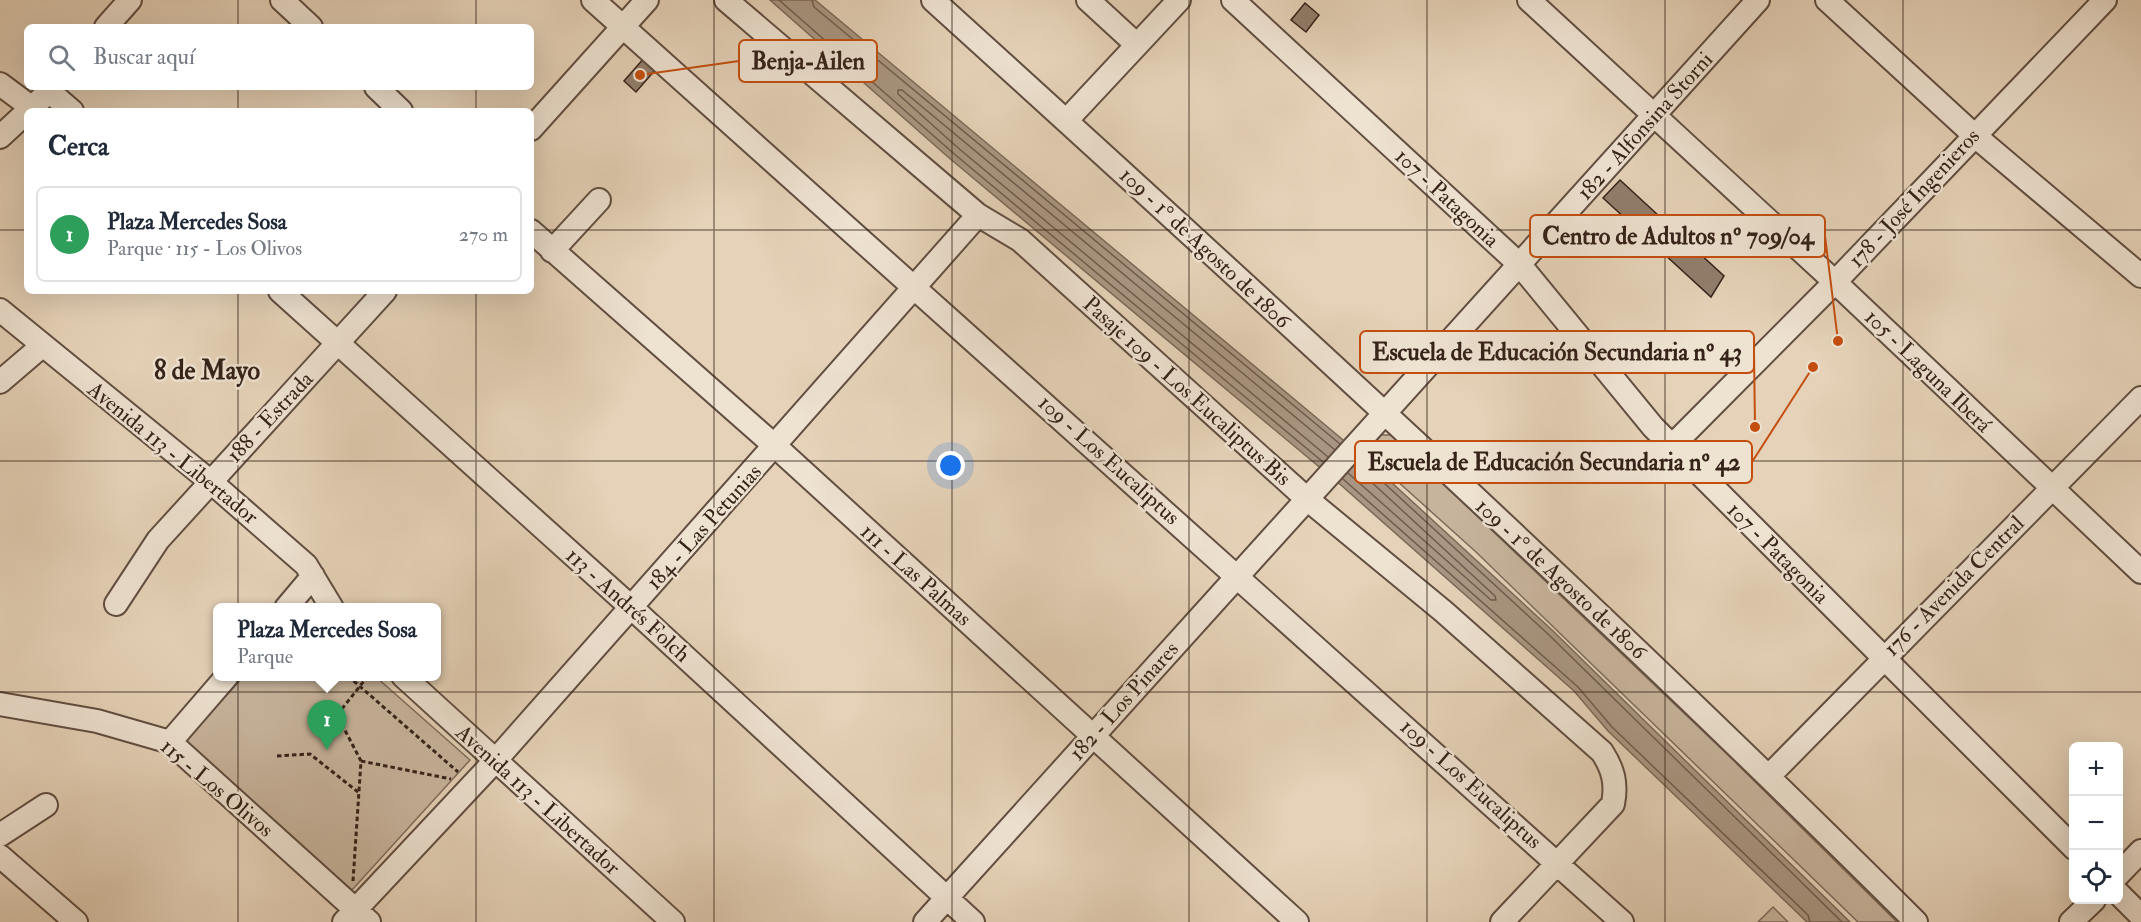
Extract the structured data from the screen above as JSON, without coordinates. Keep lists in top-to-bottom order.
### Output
{
  "streets": {
    "street": [
      "182 - Alfonsina Storni",
      "107 - Patagonia",
      "178 - José Ingenieros",
      "109 - 1° de Agosto de 1806",
      "105 - Laguna Iberá",
      "Pasaje 109 - Los Eucaliptus Bis",
      "188 - Estrada",
      "Avenida 113 - Libertador",
      "109 - Los Eucaliptus",
      "184 - Las Petunias",
      "111 - Las Palmas",
      "176 - Avenida Central",
      "113 - Andrés Folch",
      "182 - Los Pinares",
      "115 - Los Olivos"
    ]
  },
  "crossings": [
    ["182 - Alfonsina Storni", "107 - Patagonia"],
    ["182 - Alfonsina Storni", "109 - 1° de Agosto de 1806"],
    ["182 - Alfonsina Storni", "105 - Laguna Iberá"],
    ["182 - Alfonsina Storni", "182 - Los Pinares"],
    ["107 - Patagonia", "178 - José Ingenieros"],
    ["107 - Patagonia", "176 - Avenida Central"],
    ["178 - José Ingenieros", "105 - Laguna Iberá"],
    ["109 - 1° de Agosto de 1806", "176 - Avenida Central"],
    ["105 - Laguna Iberá", "176 - Avenida Central"],
    ["Pasaje 109 - Los Eucaliptus Bis", "109 - Los Eucaliptus"],
    ["Pasaje 109 - Los Eucaliptus Bis", "184 - Las Petunias"],
    ["Pasaje 109 - Los Eucaliptus Bis", "182 - Los Pinares"],
    ["188 - Estrada", "Avenida 113 - Libertador"],
    ["188 - Estrada", "113 - Andrés Folch"],
    ["Avenida 113 - Libertador", "184 - Las Petunias"],
    ["109 - Los Eucaliptus", "184 - Las Petunias"],
    ["109 - Los Eucaliptus", "182 - Los Pinares"],
    ["184 - Las Petunias", "111 - Las Palmas"],
    ["184 - Las Petunias", "113 - Andrés Folch"],
    ["184 - Las Petunias", "115 - Los Olivos"],
    ["111 - Las Palmas", "182 - Los Pinares"],
    ["113 - Andrés Folch", "182 - Los Pinares"]
  ],
  "districts": ["8 de Mayo"],
  "places": [
    "Benja-Ailen",
    "Centro de Adultos nº 709/04",
    "Escuela de Educación Secundaria nº 42",
    "Escuela de Educación Secundaria nº 43"
  ],
  "page": {
    "search": "Buscar aquí",
    "heading": "Cerca",
    "list": [
      {
        "mark": "1",
        "name": "Plaza Mercedes Sosa",
        "note": "Parque · 115 - Los Olivos",
        "value": "270 m"
      }
    ],
    "popup": ["Plaza Mercedes Sosa", "Parque"],
    "pins": "1",
    "map_buttons": ["+", "−"]
  }
}
